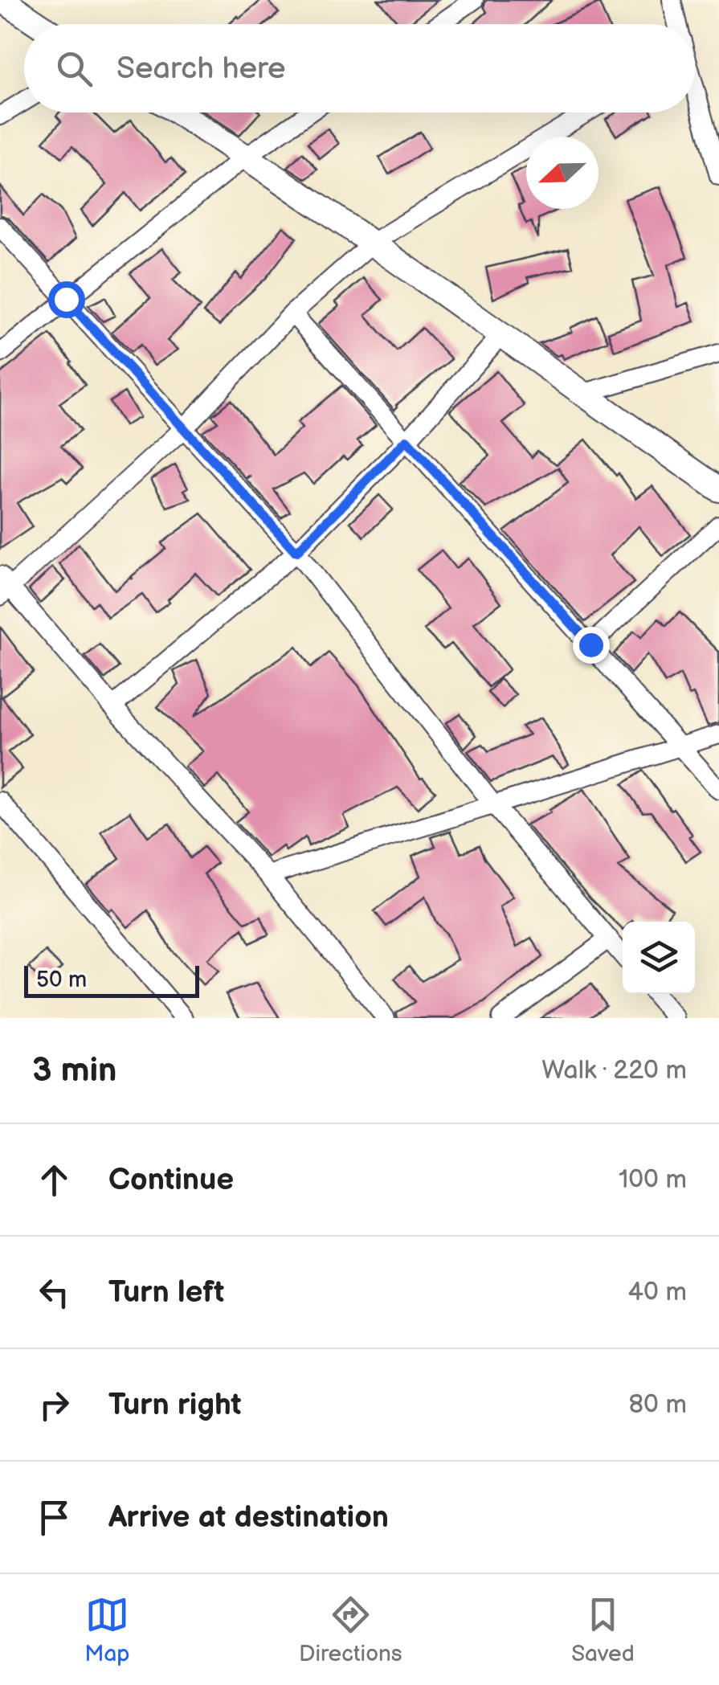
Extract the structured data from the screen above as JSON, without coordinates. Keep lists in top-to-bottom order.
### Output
{
  "scale_bar": "50 m",
  "north": "left",
  "page": {
    "search": "Search here",
    "scale": "50 m",
    "heading": ["3 min", "Walk · 220 m"],
    "list": [
      ["Continue", "100 m"],
      ["Turn left", "40 m"],
      ["Turn right", "80 m"],
      "Arrive at destination"
    ],
    "nav": ["Map", "Directions", "Saved"]
  }
}
